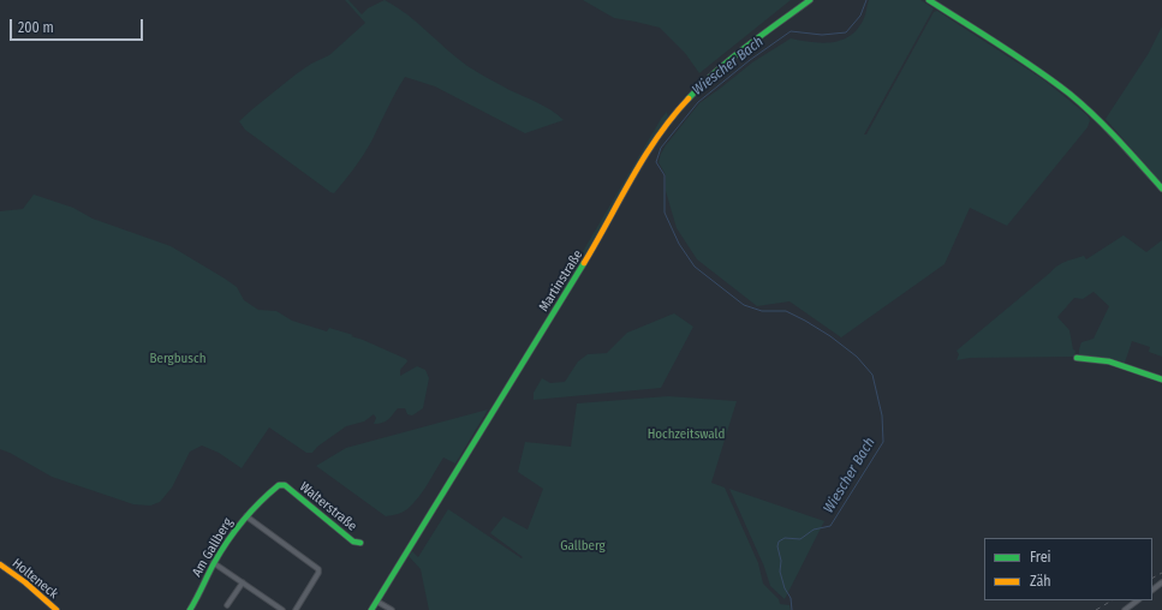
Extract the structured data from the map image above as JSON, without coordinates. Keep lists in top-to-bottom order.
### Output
{
  "streets": {
    "street": [
      "Martinstraße",
      "Walterstraße",
      "Am Gallberg",
      "Holteneck"
    ]
  },
  "crossings": [
    ["Walterstraße", "Am Gallberg"]
  ],
  "water": ["Wiescher Bach"],
  "parks": ["Bergbusch", "Hochzeitswald", "Gallberg"],
  "legend": ["Frei", "Zäh"],
  "scale_bar": "200 m"
}
